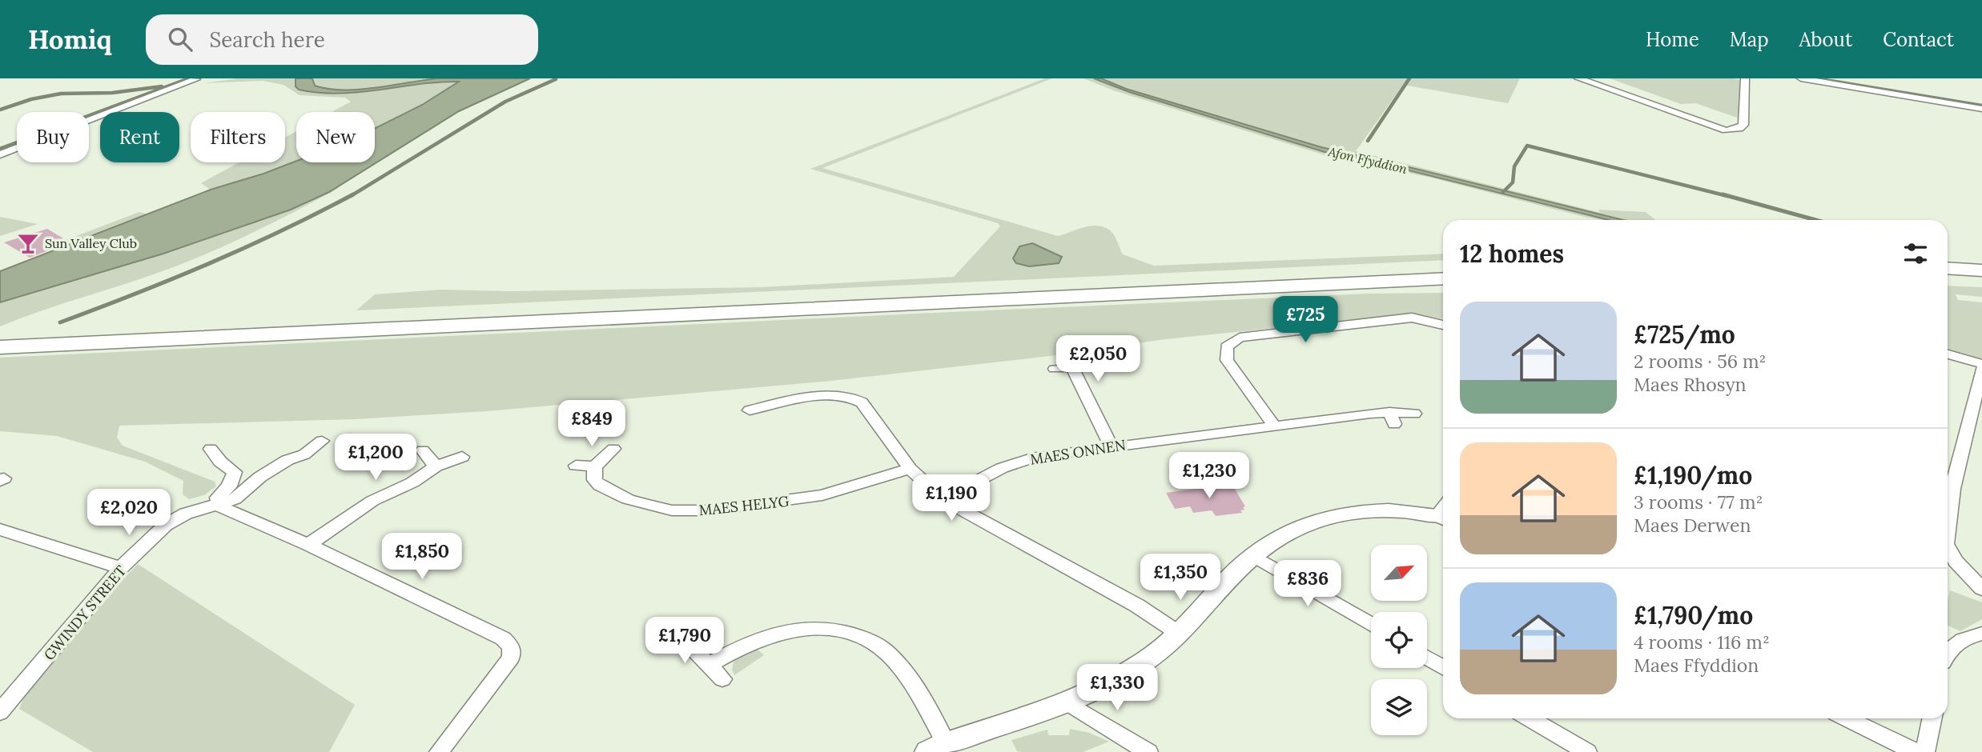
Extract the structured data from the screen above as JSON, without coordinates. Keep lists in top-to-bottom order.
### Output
{
  "streets": {
    "street": ["MAES ONNEN", "MAES HELYG", "GWINDY STREET"]
  },
  "water": ["Afon Ffyddion"],
  "places": {
    "bar": ["Sun Valley Club"]
  },
  "north": "top right",
  "page": {
    "header": "Homiq",
    "search": "Search here",
    "nav": [
      "Home",
      "Map",
      "About",
      "Contact"
    ],
    "chip": [
      "Buy",
      "Rent",
      "Filters",
      "New"
    ],
    "heading": "12 homes",
    "list": [
      {
        "name": "£725/mo",
        "note": "2 rooms · 56 m² · Maes Rhosyn"
      },
      {
        "name": "£1,190/mo",
        "note": "3 rooms · 77 m² · Maes Derwen"
      },
      {
        "name": "£1,790/mo",
        "note": "4 rooms · 116 m² · Maes Ffyddion"
      }
    ],
    "price": [
      "£725",
      "£2,050",
      "£849",
      "£1,200",
      "£1,230",
      "£1,190",
      "£2,020",
      "£1,850",
      "£1,350",
      "£836",
      "£1,790",
      "£1,330"
    ]
  }
}
